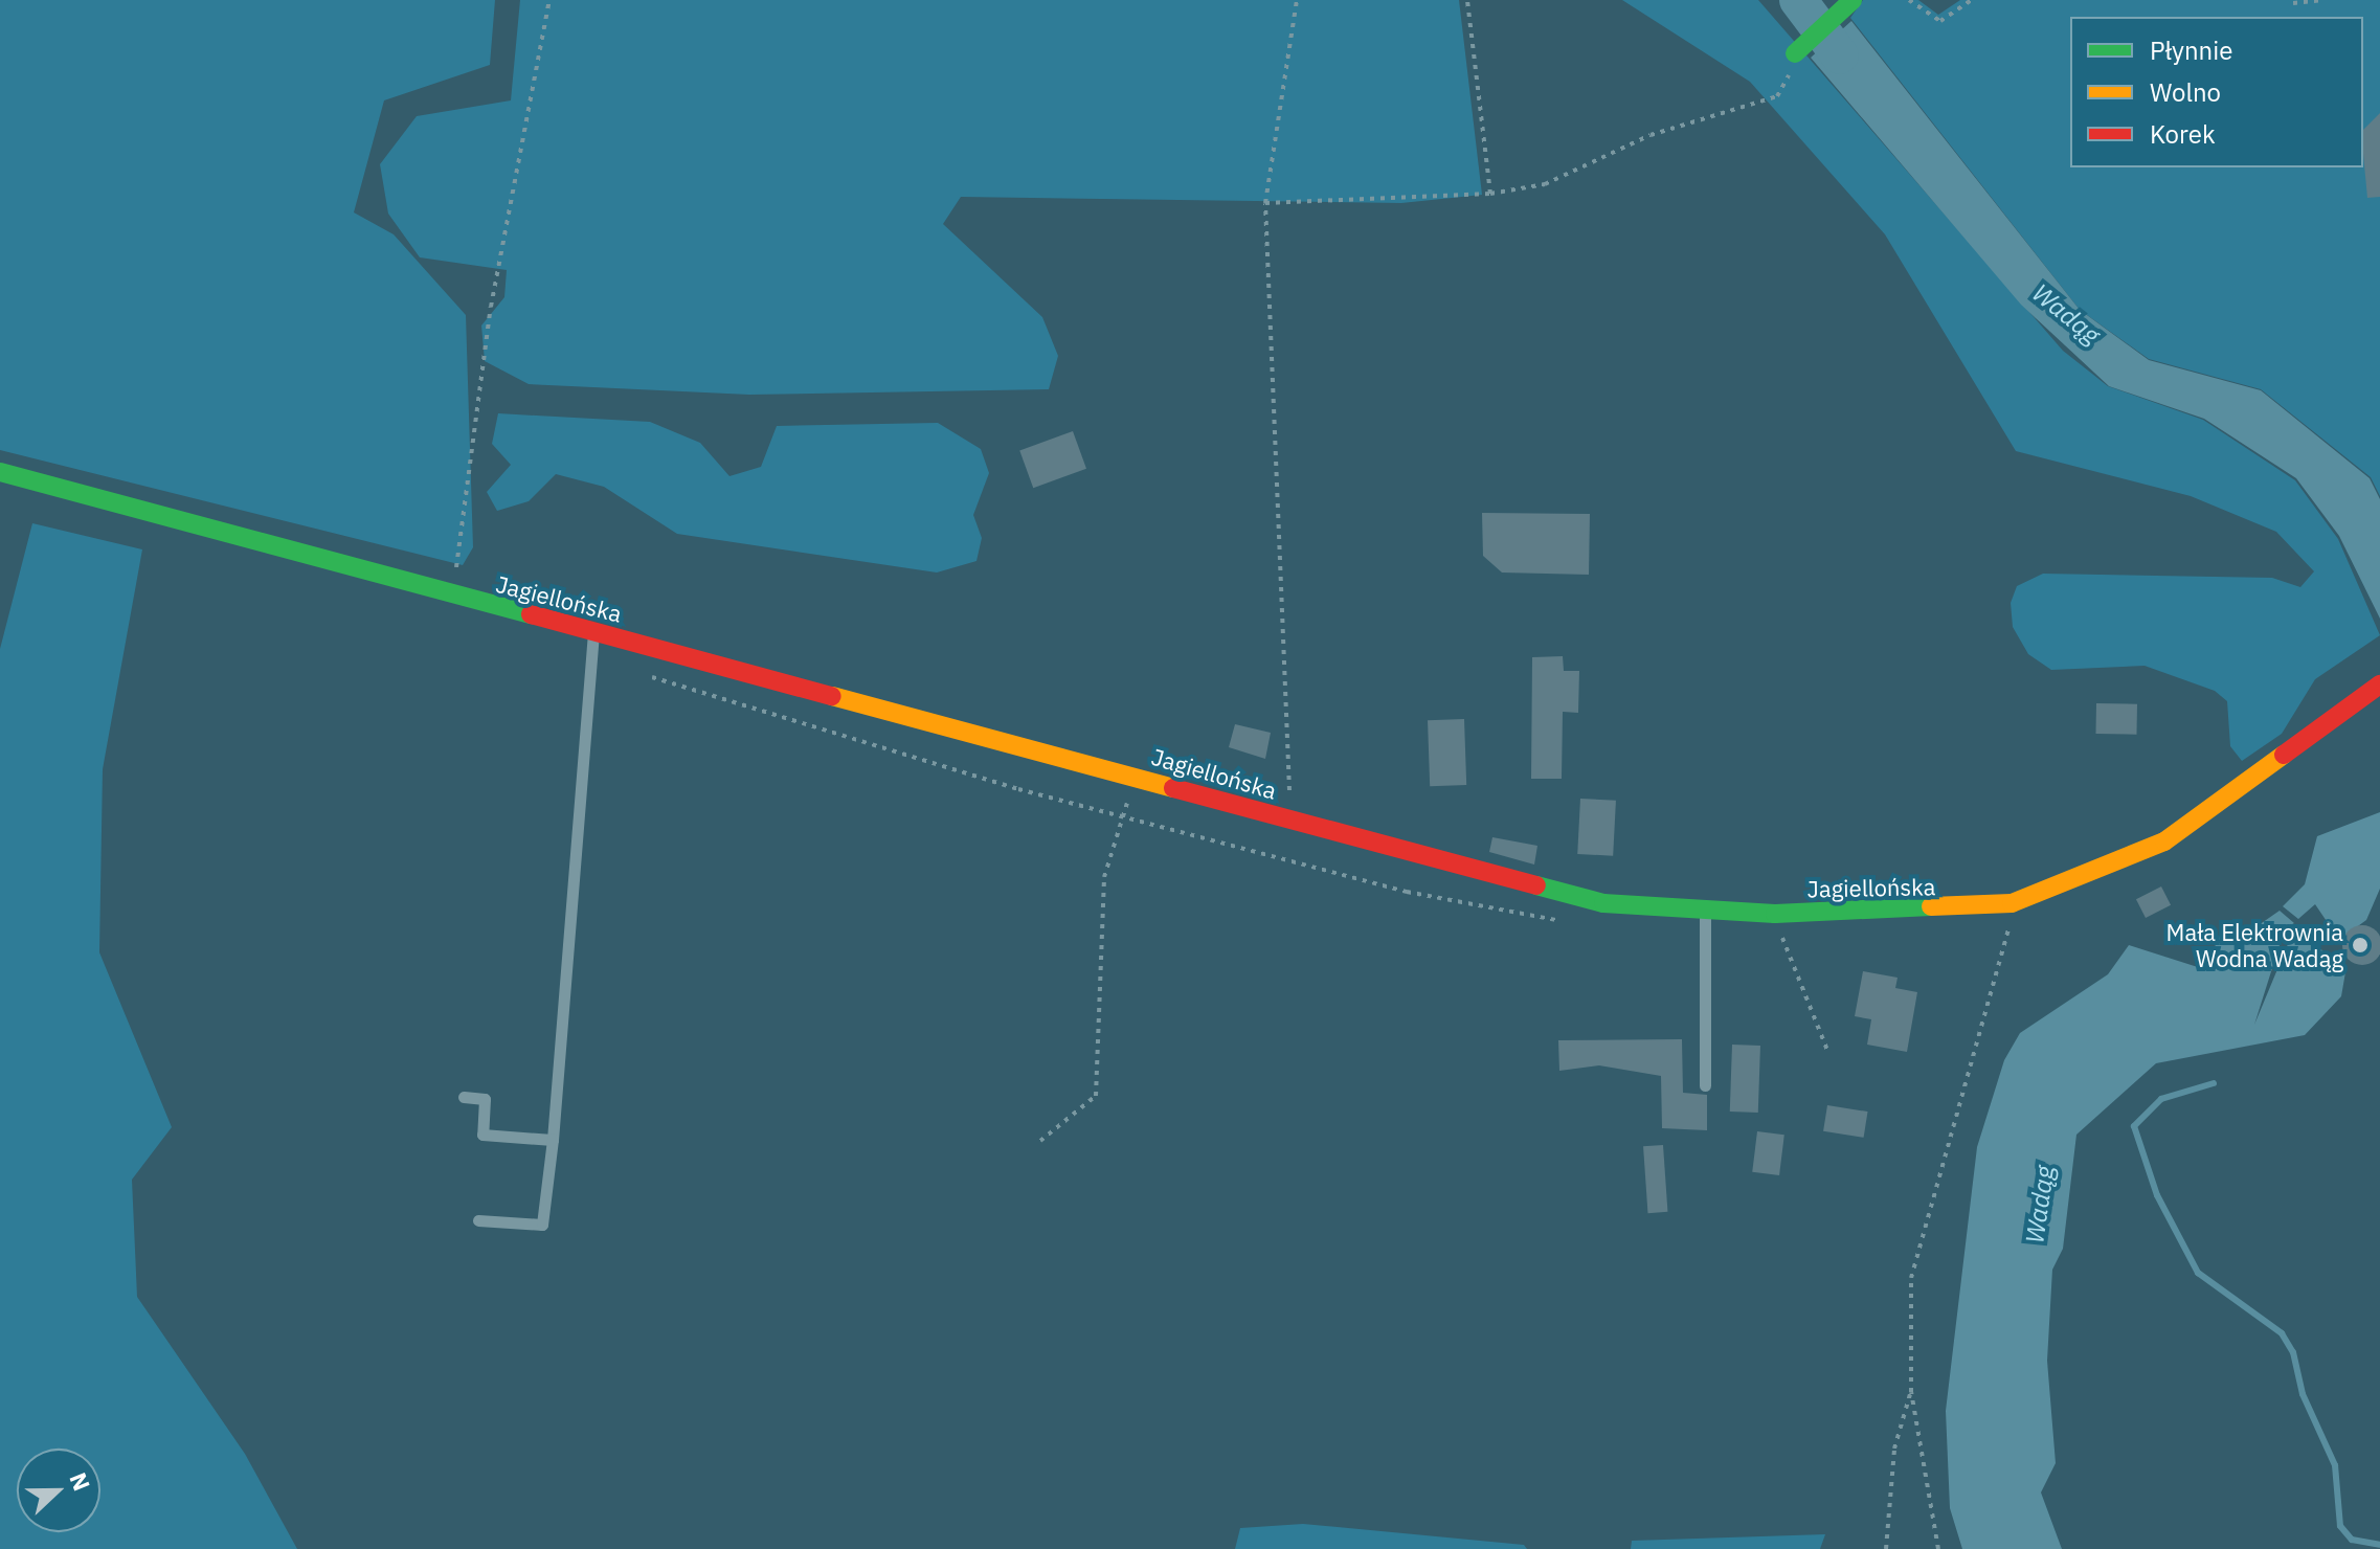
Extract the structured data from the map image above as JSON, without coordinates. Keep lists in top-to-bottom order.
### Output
{
  "streets": {
    "street": ["Jagiellońska"]
  },
  "water": ["Wadąg"],
  "places": ["Mała Elektrownia Wodna Wadąg"],
  "legend": ["Płynnie", "Wolno", "Korek"],
  "north": "right"
}
